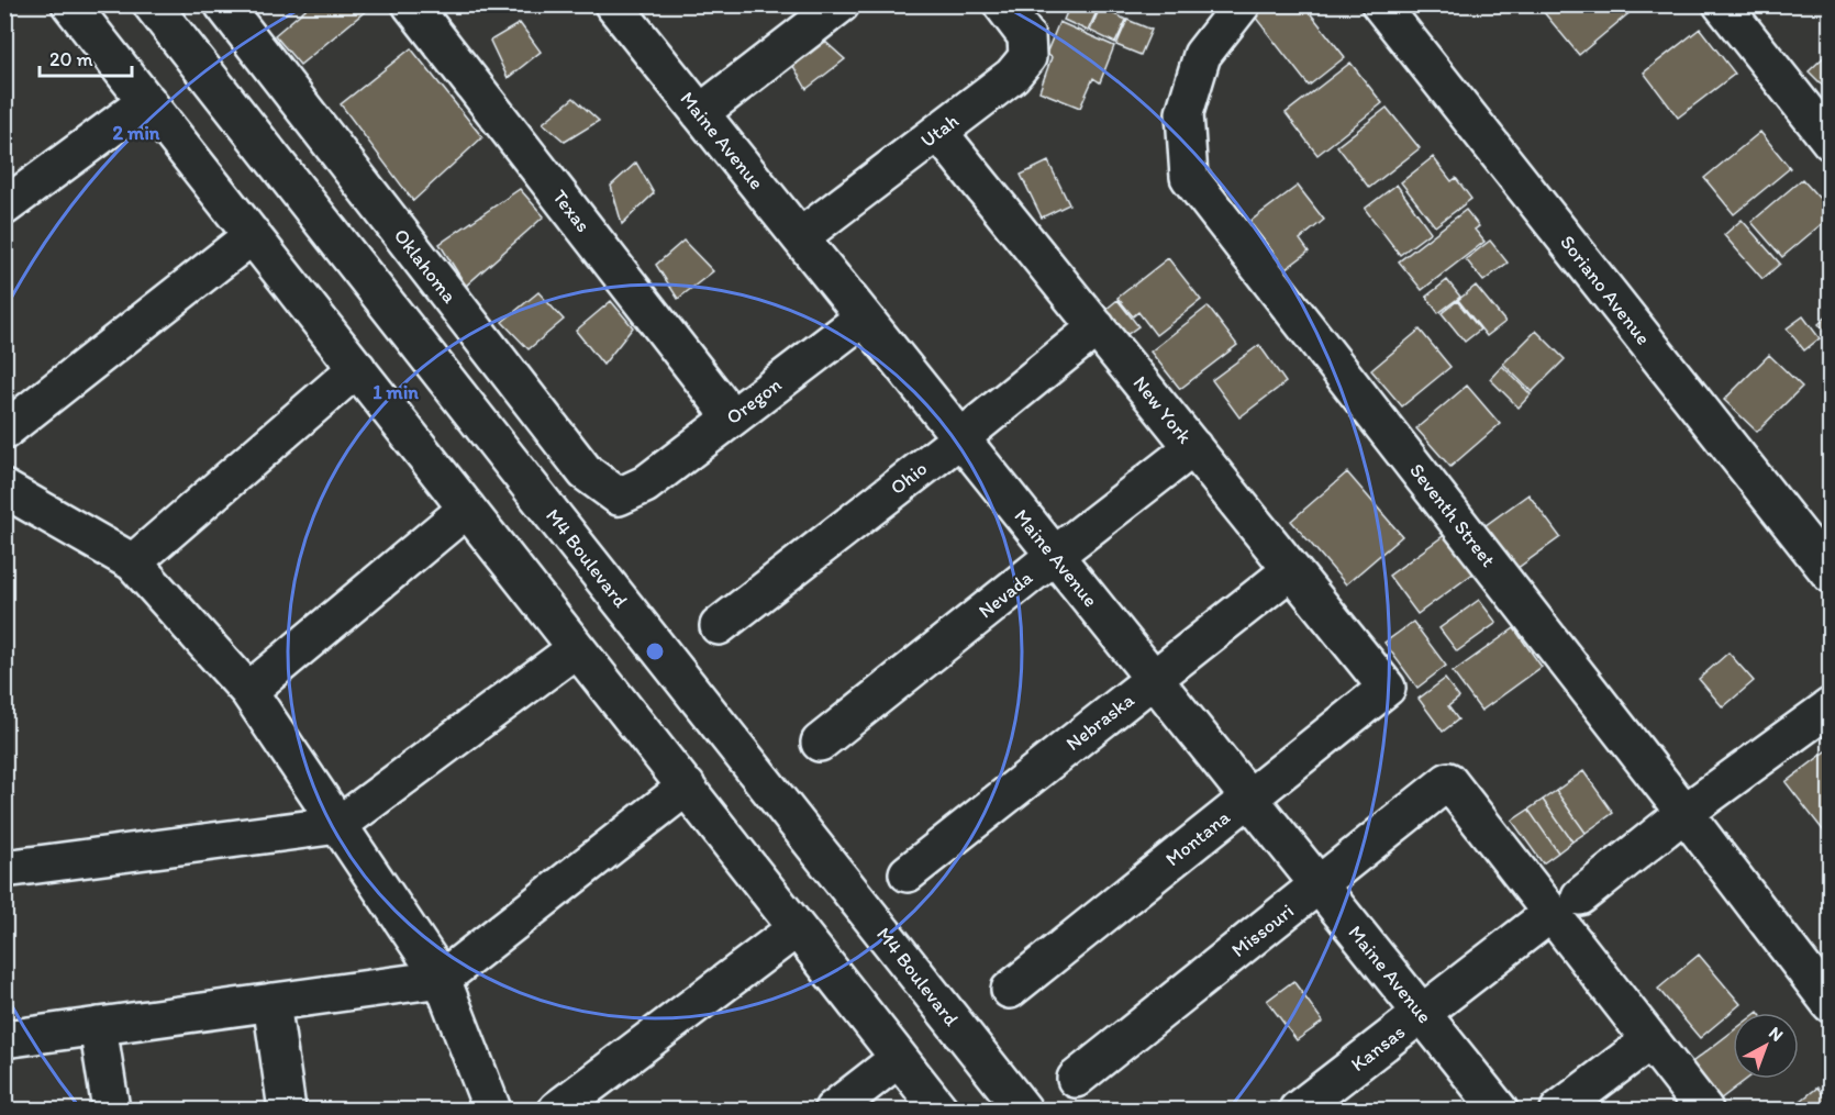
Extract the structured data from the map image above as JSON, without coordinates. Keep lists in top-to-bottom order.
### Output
{
  "streets": {
    "street": [
      "Utah",
      "Maine Avenue",
      "Texas",
      "Oklahoma",
      "Soriano Avenue",
      "Oregon",
      "New York",
      "Ohio",
      "Seventh Street",
      "M4 Boulevard",
      "Nevada",
      "Nebraska",
      "Montana",
      "Missouri",
      "Kansas"
    ]
  },
  "crossings": [
    ["Utah", "Maine Avenue"],
    ["Utah", "New York"],
    ["Maine Avenue", "Oregon"],
    ["Maine Avenue", "Ohio"],
    ["Maine Avenue", "Nevada"],
    ["Maine Avenue", "Nebraska"],
    ["Maine Avenue", "Montana"],
    ["Maine Avenue", "Missouri"],
    ["Maine Avenue", "Kansas"],
    ["Texas", "Oregon"],
    ["Oklahoma", "Oregon"],
    ["New York", "Ohio"],
    ["New York", "Nevada"],
    ["New York", "Nebraska"],
    ["New York", "Montana"],
    ["Seventh Street", "Kansas"],
    ["Missouri", "Kansas"]
  ],
  "scale_bar": "20 m",
  "north": "top right",
  "rings": ["2 min", "1 min"]
}
